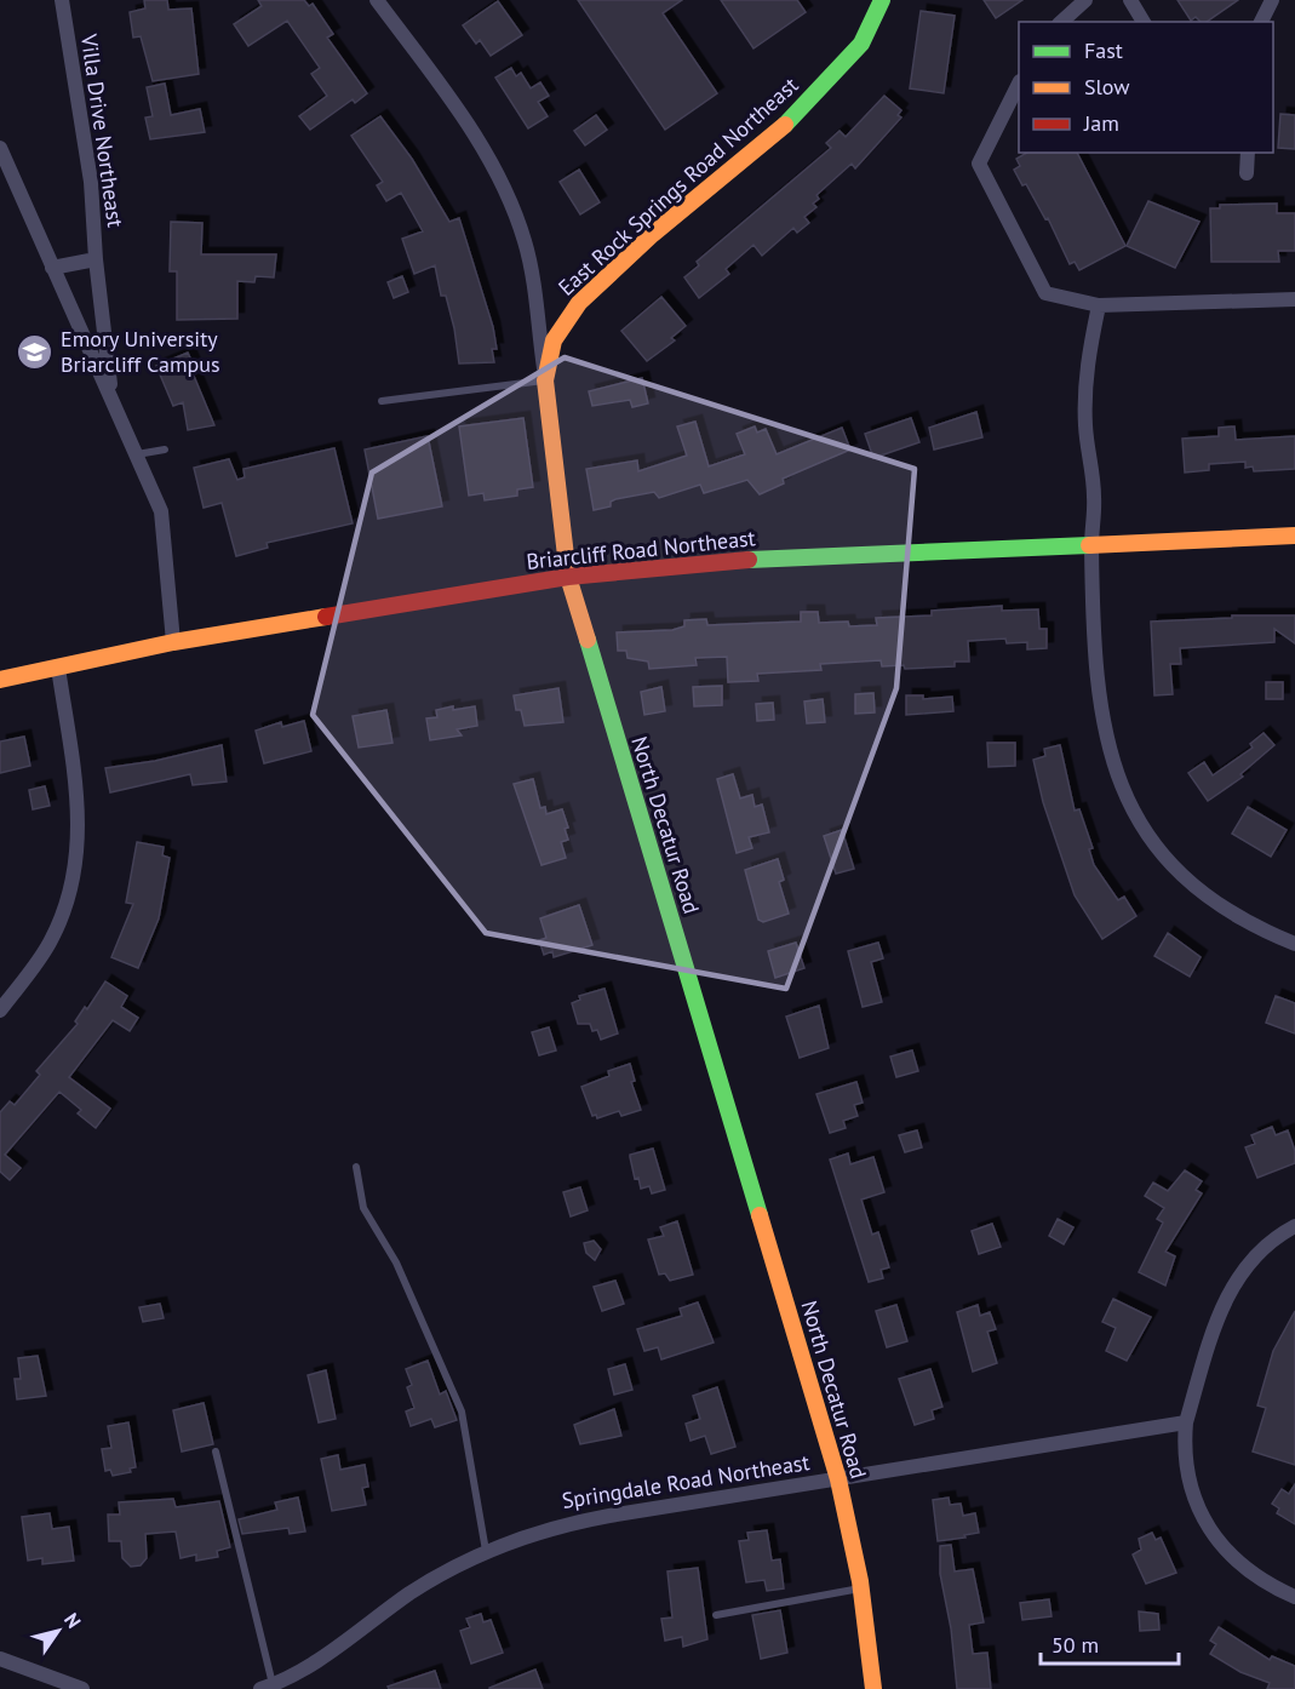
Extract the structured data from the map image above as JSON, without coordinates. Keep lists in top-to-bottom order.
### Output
{
  "streets": {
    "main road": ["East Rock Springs Road Northeast", "Briarcliff Road Northeast", "North Decatur Road"],
    "street": ["Villa Drive Northeast", "Springdale Road Northeast"]
  },
  "crossings": [
    ["East Rock Springs Road Northeast", "North Decatur Road"],
    ["Briarcliff Road Northeast", "North Decatur Road"],
    ["North Decatur Road", "Springdale Road Northeast"]
  ],
  "places": {
    "school or university": ["Emory University Briarcliff Campus"]
  },
  "legend": ["Fast", "Slow", "Jam"],
  "scale_bar": "50 m",
  "north": "top right"
}
